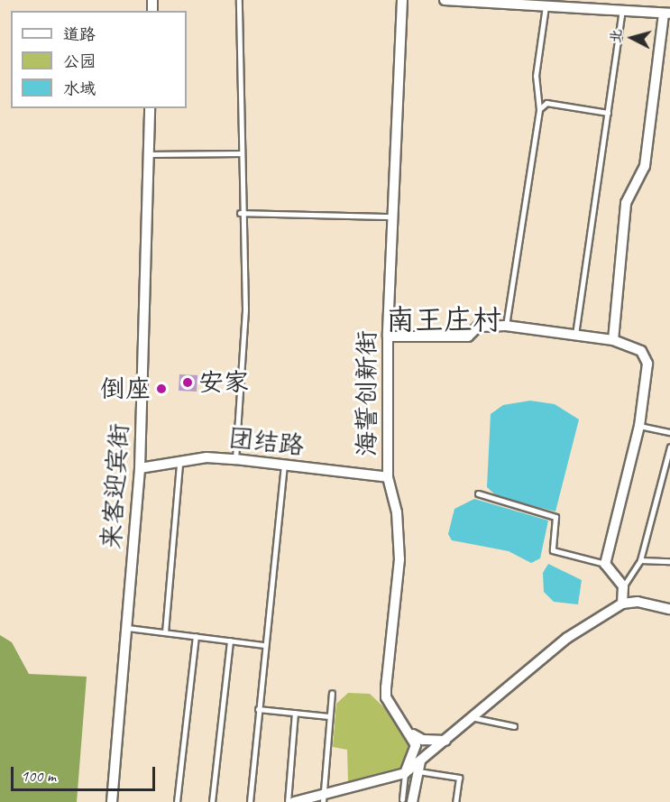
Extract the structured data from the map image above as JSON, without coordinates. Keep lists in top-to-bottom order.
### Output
{
  "streets": {
    "street": ["海誓创新街", "团结路", "来客迎宾街"]
  },
  "crossings": [
    ["海誓创新街", "团结路"],
    ["团结路", "来客迎宾街"]
  ],
  "districts": ["南王庄村"],
  "places": ["安家", "倒座"],
  "legend": ["道路", "公园", "水域"],
  "scale_bar": "100 m",
  "north": "left"
}
